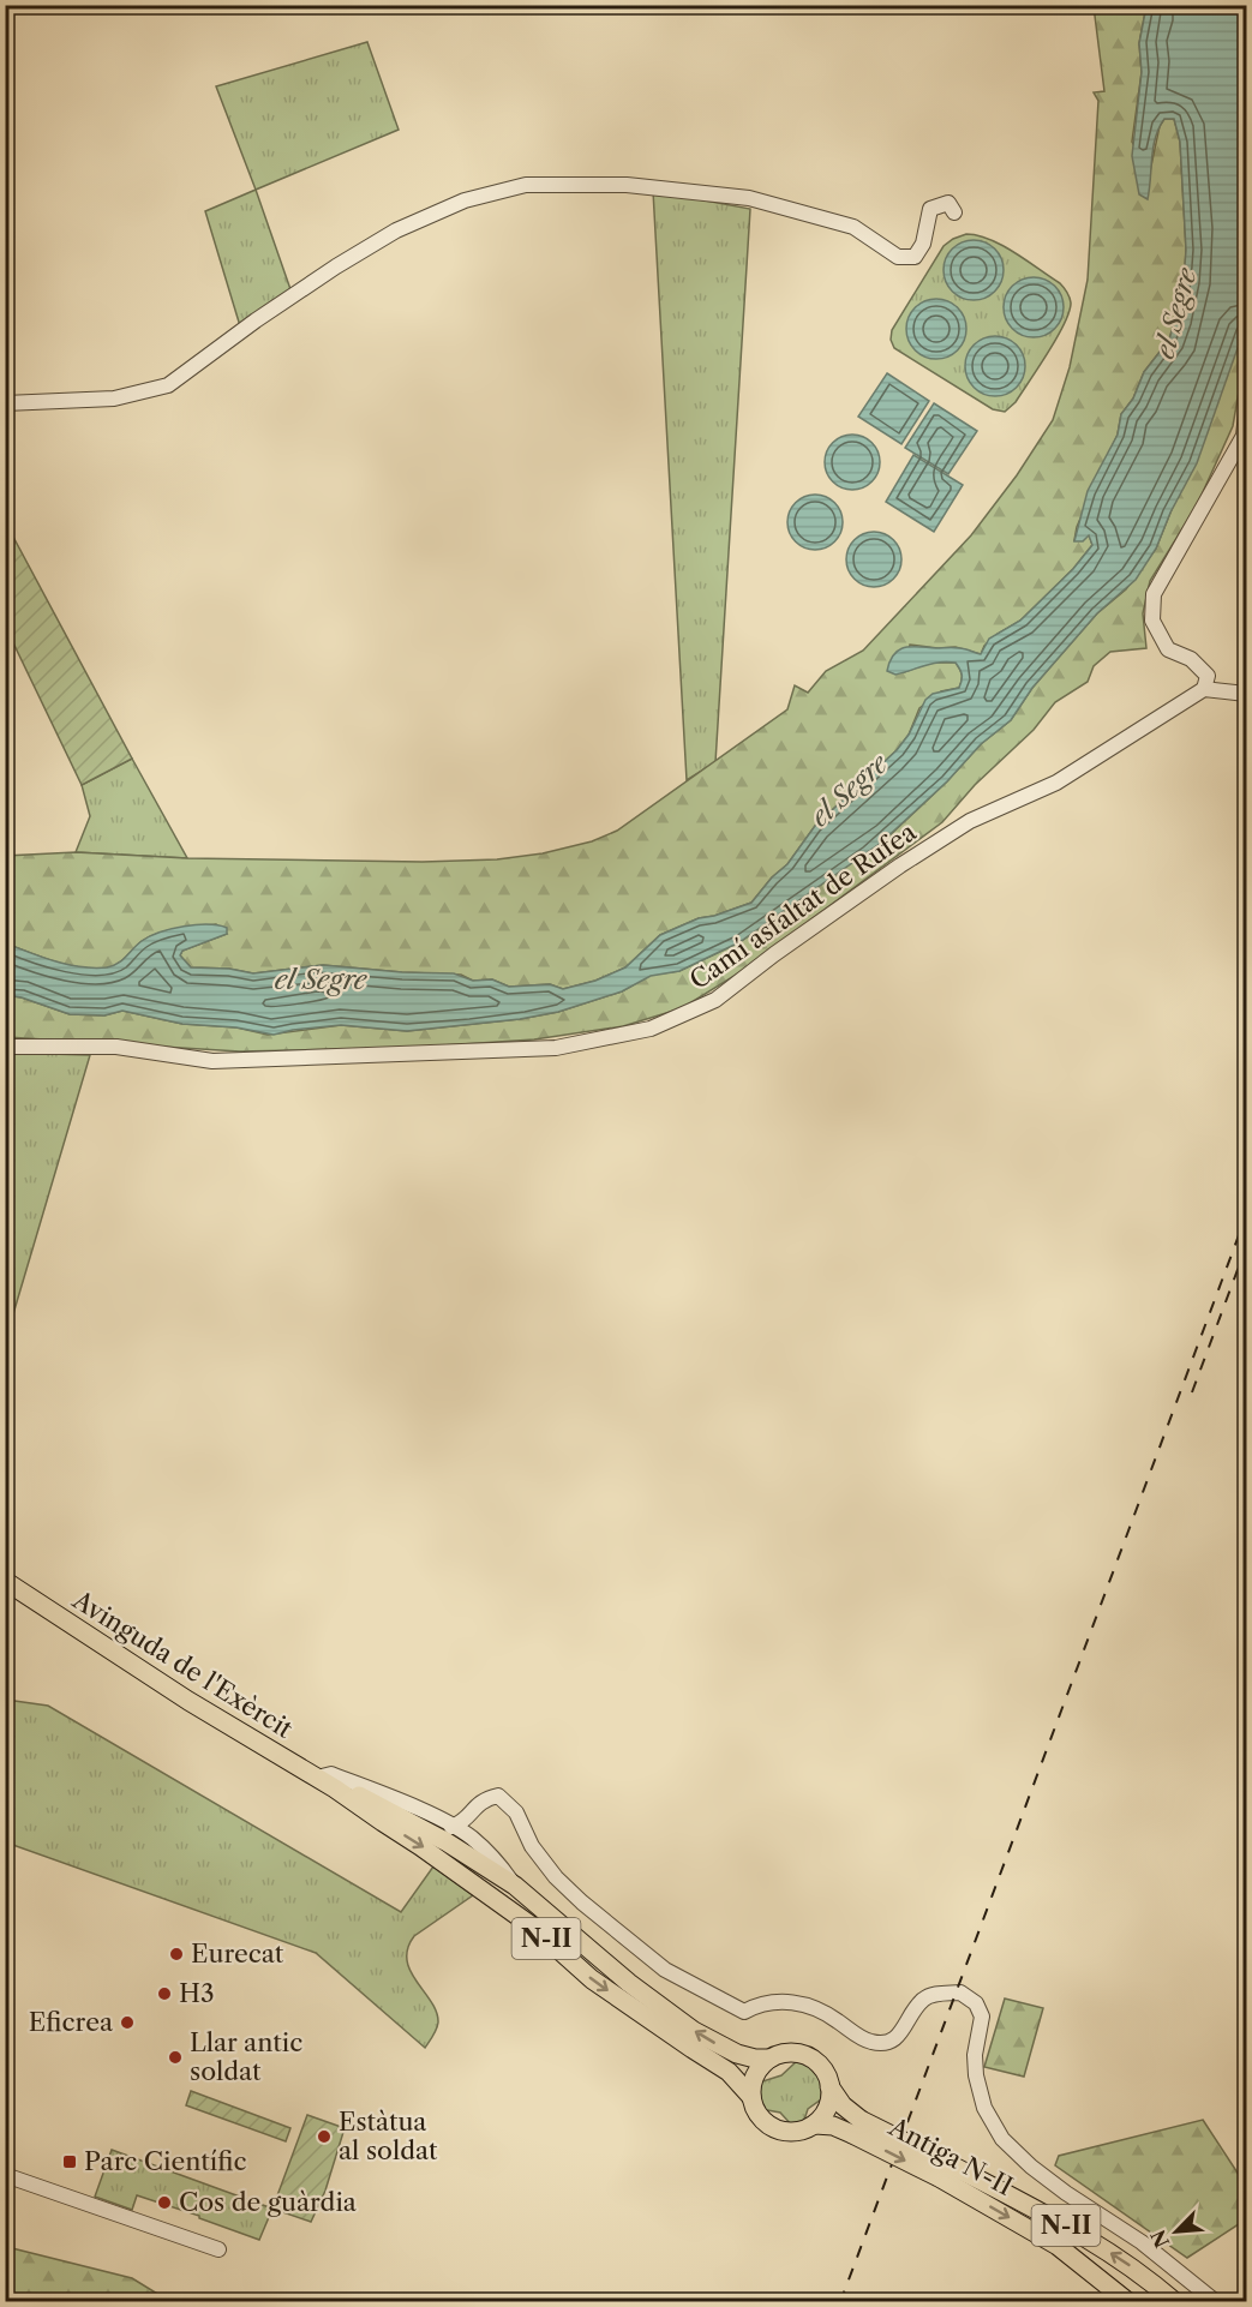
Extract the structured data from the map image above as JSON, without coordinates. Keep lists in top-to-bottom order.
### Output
{
  "streets": {
    "main road": ["Avinguda de l'Exèrcit", "N-II", "Antiga N-II"],
    "street": ["Camí asfaltat de Rufea"]
  },
  "crossings": [
    ["Avinguda de l'Exèrcit", "N-II"],
    ["N-II", "Antiga N-II"]
  ],
  "water": ["el Segre"],
  "places": {
    "other": [
      "Eurecat",
      "H3",
      "Eficrea",
      "Llar antic soldat",
      "Estàtua al soldat",
      "Cos de guàrdia"
    ],
    "transit": ["Parc Científic"]
  },
  "north": "bottom left"
}
